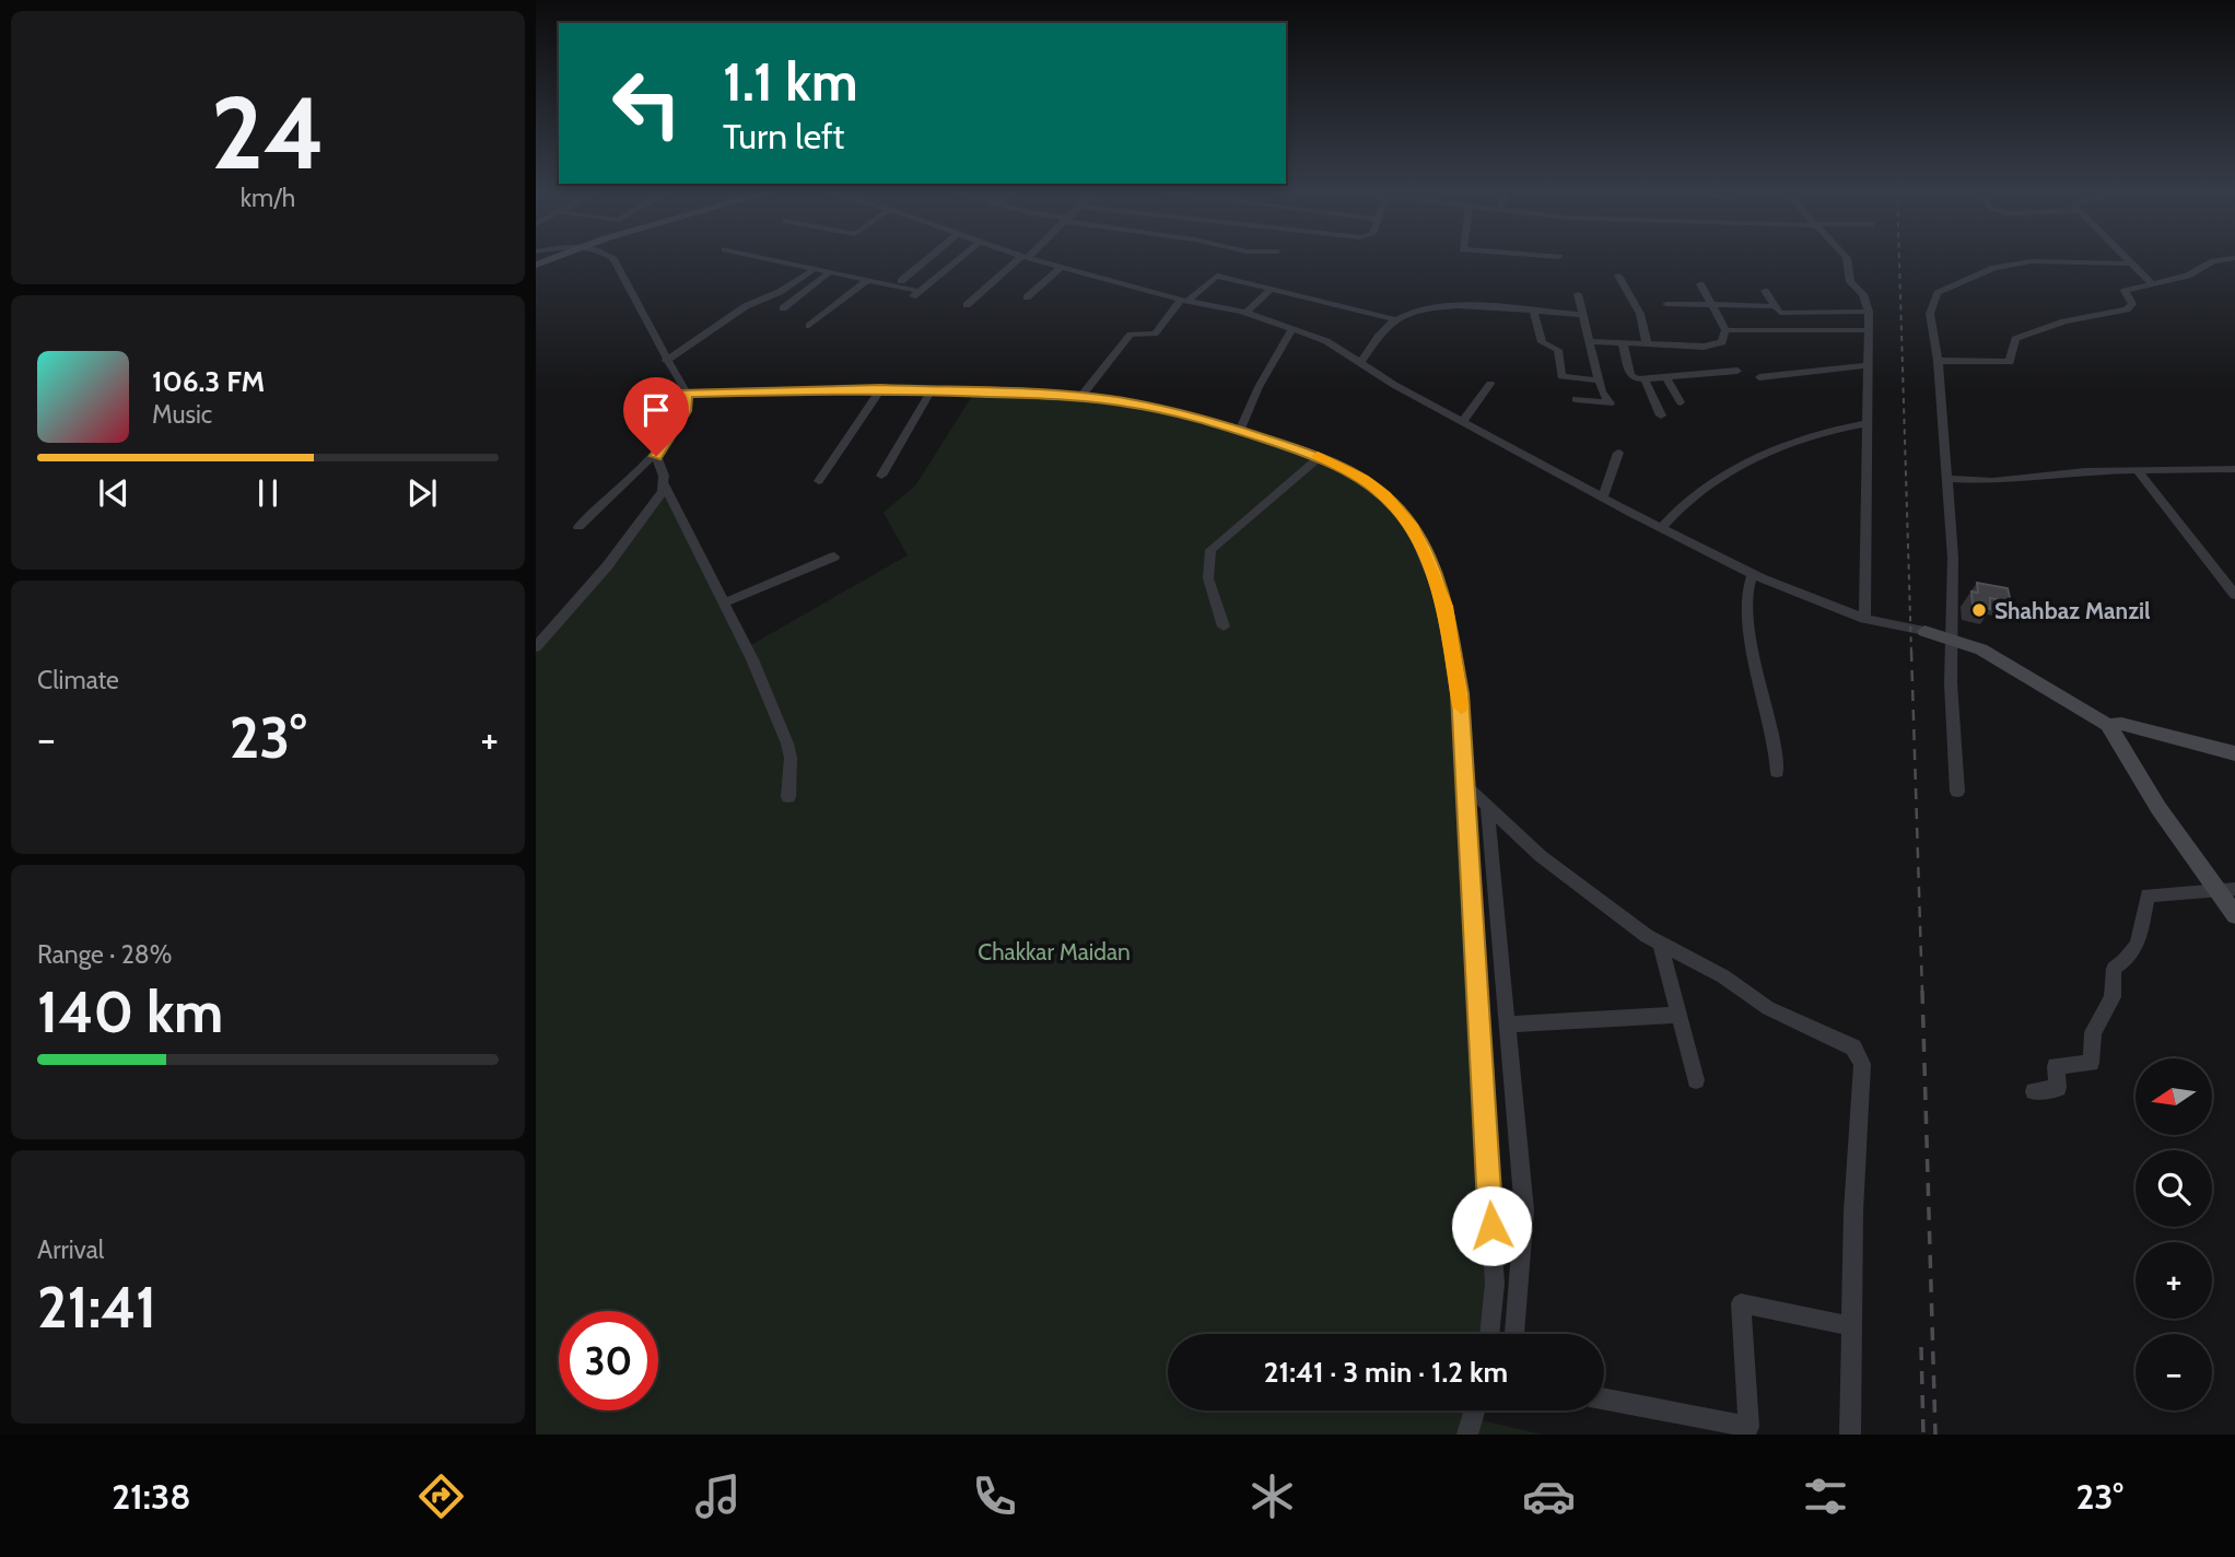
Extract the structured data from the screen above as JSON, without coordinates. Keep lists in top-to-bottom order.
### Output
{
  "parks": ["Chakkar Maidan"],
  "places": ["Shahbaz Manzil"],
  "north": "left",
  "page": {
    "tile": [
      ["24", "km/h"],
      "Climate",
      ["Range · 28%", "140 km"],
      ["Arrival", "21:41"]
    ],
    "turn": ["1.1 km", "Turn left"],
    "song": ["106.3 FM", "Music"],
    "heat": ["−", "23°", "+"],
    "map_buttons": ["+", "−"],
    "limit": "30",
    "trip": "21:41 · 3 min · 1.2 km",
    "tabs": ["21:38", "23°"]
  }
}
